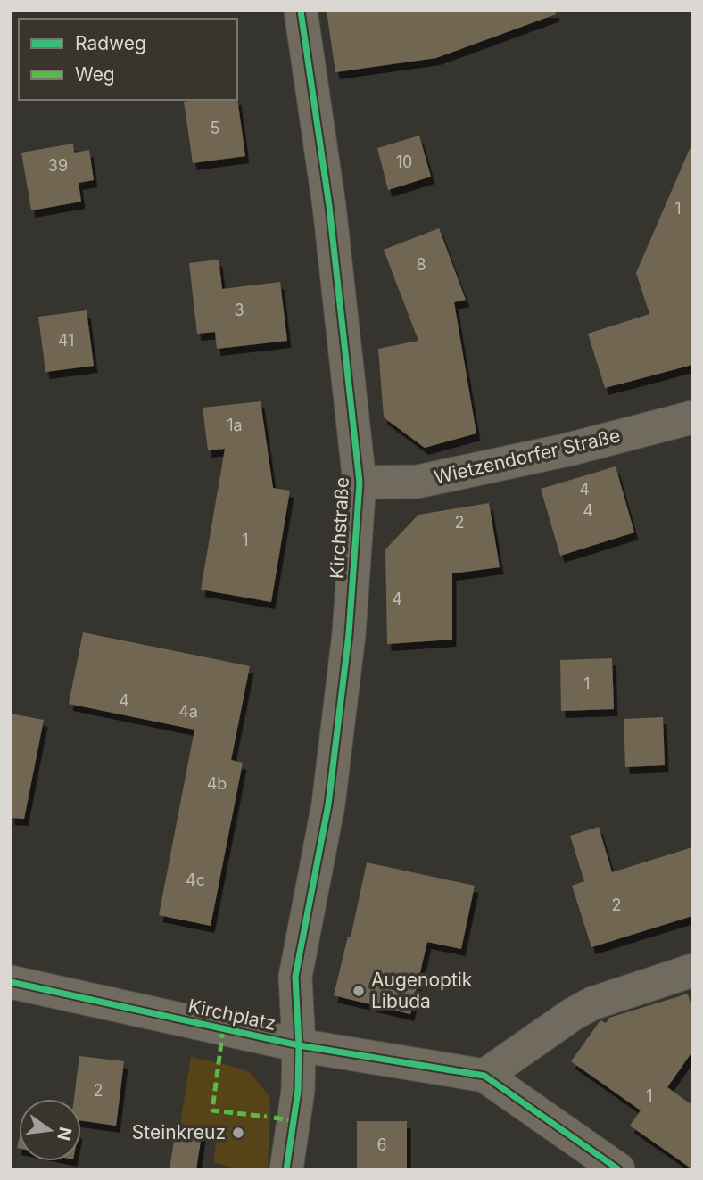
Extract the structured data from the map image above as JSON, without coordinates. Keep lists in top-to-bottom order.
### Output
{
  "streets": {
    "street": ["Wietzendorfer Straße", "Kirchstraße", "Kirchplatz"]
  },
  "crossings": [
    ["Wietzendorfer Straße", "Kirchstraße"],
    ["Kirchstraße", "Kirchplatz"]
  ],
  "places": ["Augenoptik Libuda", "Steinkreuz"],
  "house_numbers": [
    "5",
    "10",
    "39",
    "1",
    "8",
    "3",
    "41",
    "1a",
    "4",
    "4",
    "2",
    "1",
    "4",
    "1",
    "4",
    "4a",
    "4b",
    "4c",
    "2",
    "2",
    "1",
    "6"
  ],
  "legend": ["Radweg", "Weg"],
  "north": "right"
}
